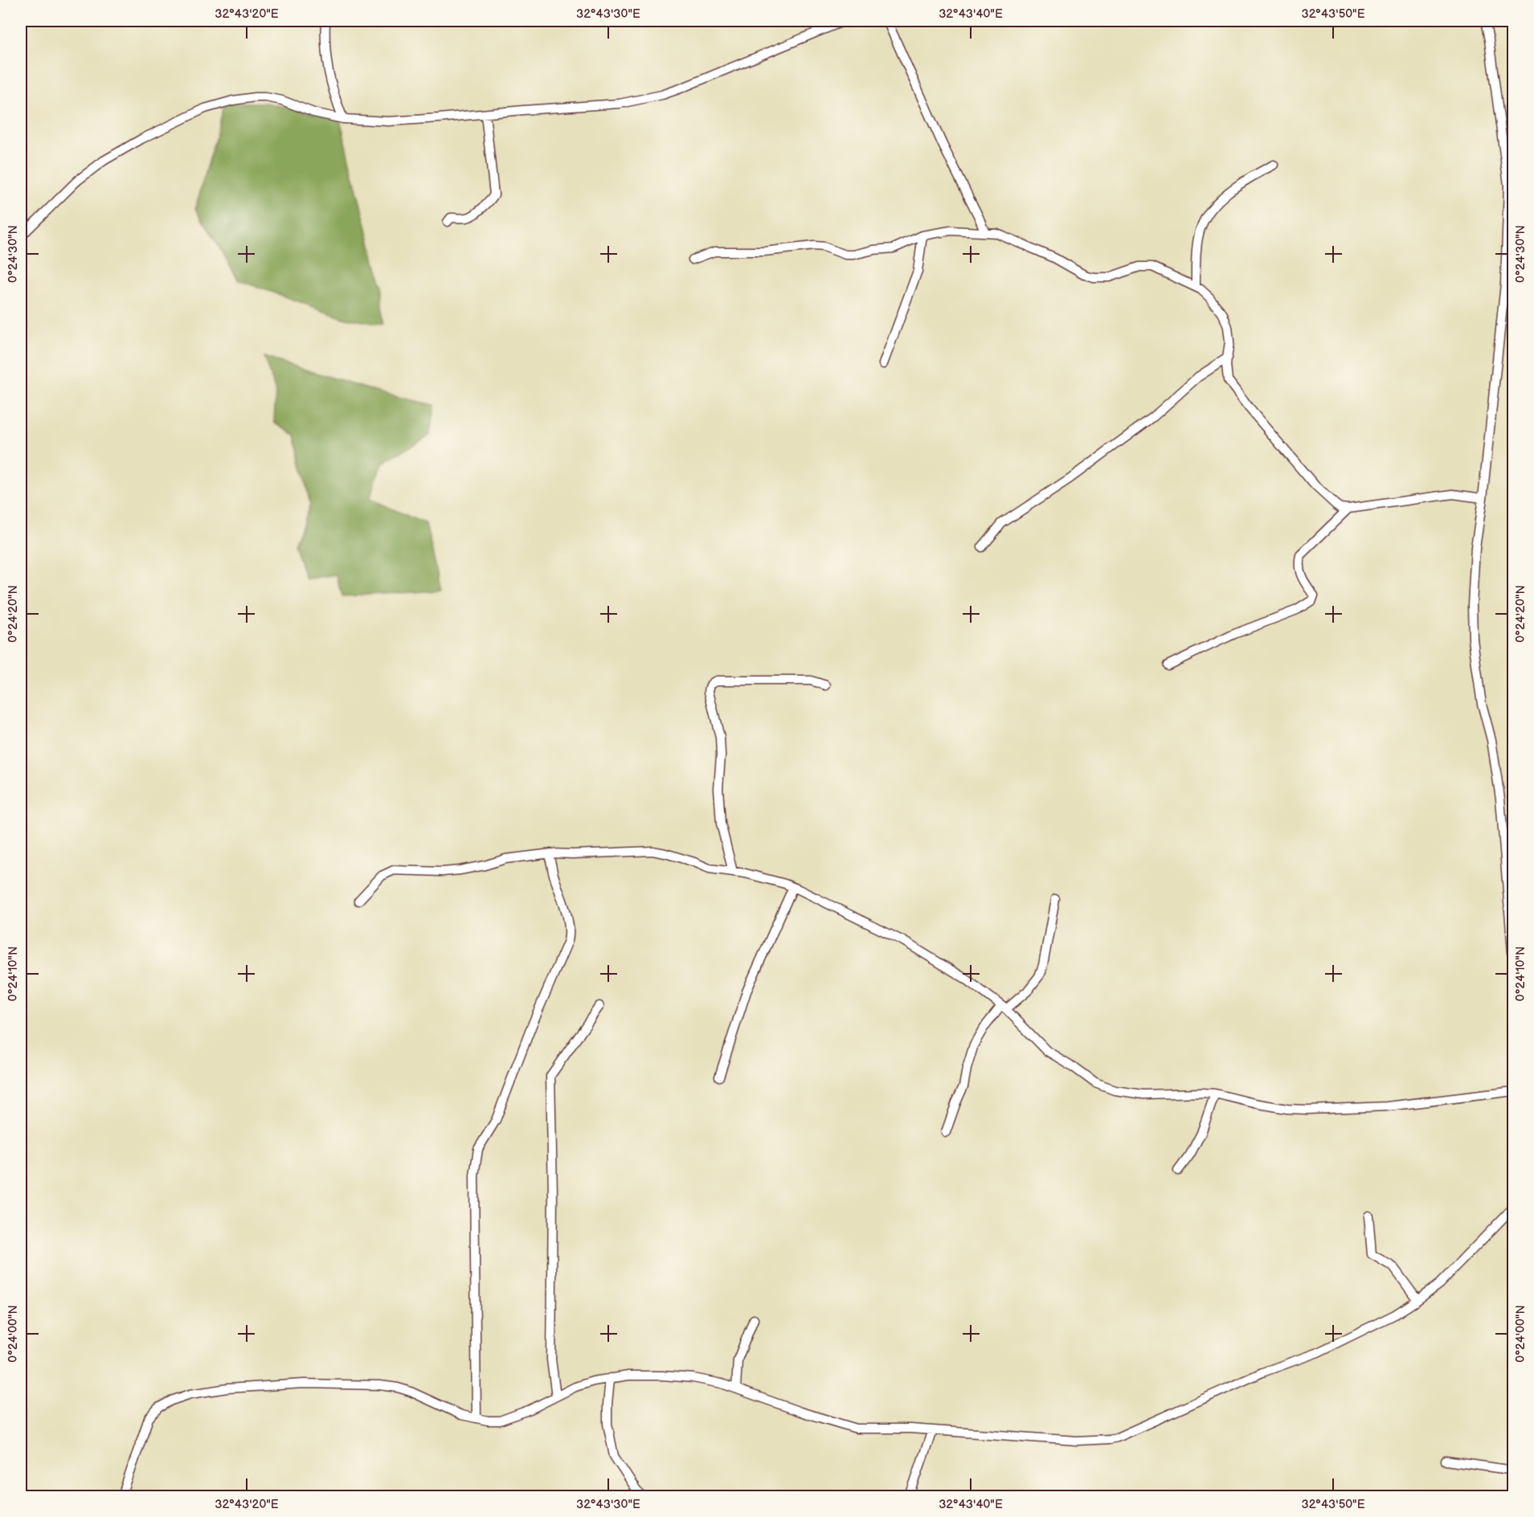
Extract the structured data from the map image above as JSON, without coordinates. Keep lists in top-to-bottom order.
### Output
{
  "coordinates": [
    "32°43'20\"E",
    "32°43'30\"E",
    "32°43'40\"E",
    "32°43'50\"E",
    "0°24'30\"N",
    "0°24'20\"N",
    "0°24'10\"N",
    "0°24'00\"N"
  ]
}
